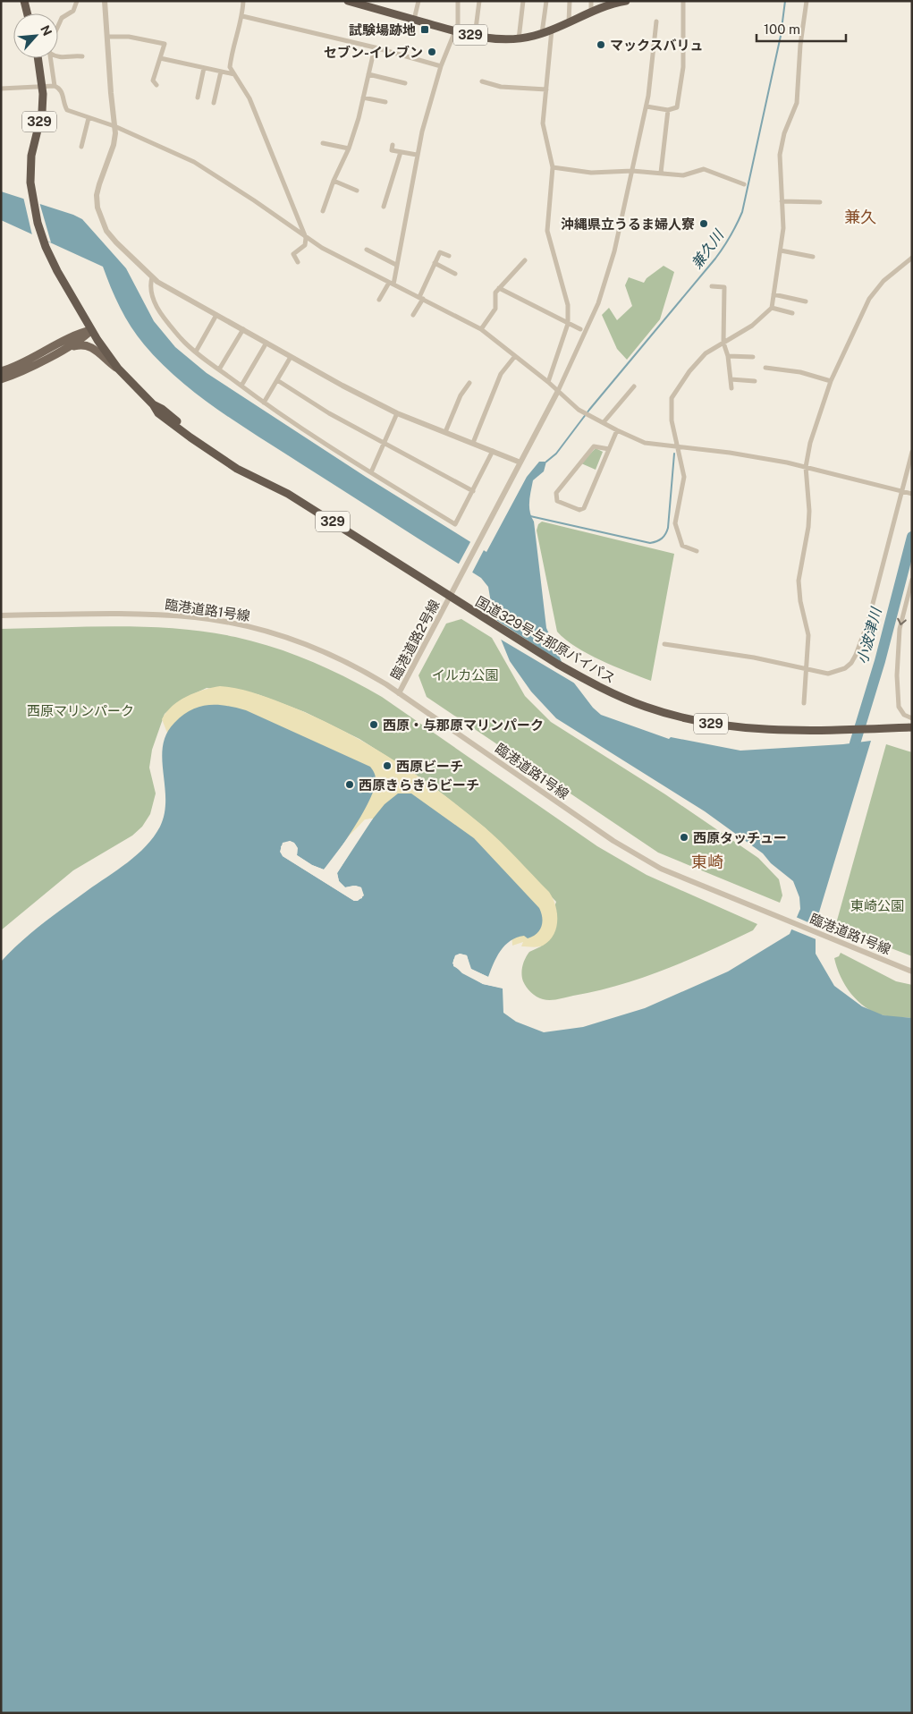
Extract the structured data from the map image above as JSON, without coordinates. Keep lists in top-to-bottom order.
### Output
{
  "streets": {
    "highway": ["329", "国道329号与那原バイパス"],
    "street": ["臨港道路1号線", "臨港道路2号線"]
  },
  "crossings": [
    ["臨港道路1号線", "臨港道路2号線"],
    ["臨港道路2号線", "国道329号与那原バイパス"]
  ],
  "districts": ["兼久", "東崎"],
  "water": ["兼久川", "小波津川"],
  "parks": ["イルカ公園", "西原マリンパーク", "東崎公園"],
  "places": {
    "transit": ["試験場跡地"],
    "other": [
      "マックスバリュ",
      "セブン-イレブン",
      "沖縄県立うるま婦人寮",
      "西原・与那原マリンパーク",
      "西原ビーチ",
      "西原きらきらビーチ",
      "西原タッチュー"
    ]
  },
  "scale_bar": "100 m",
  "north": "top right"
}
